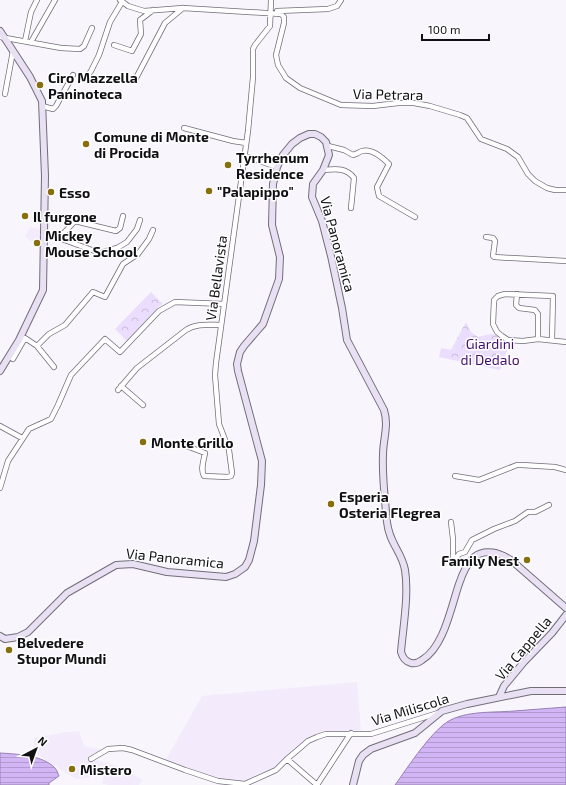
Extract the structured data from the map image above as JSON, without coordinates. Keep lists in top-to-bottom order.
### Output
{
  "streets": {
    "street": [
      "Via Petrara",
      "Via Panoramica",
      "Via Bellavista",
      "Via Cappella",
      "Via Miliscola"
    ]
  },
  "crossings": [
    ["Via Petrara", "Via Bellavista"],
    ["Via Cappella", "Via Miliscola"]
  ],
  "parks": ["Giardini di Dedalo"],
  "places": [
    "Ciro Mazzella Paninoteca",
    "Comune di Monte di Procida",
    "Tyrrhenum Residence",
    "\"Palapippo\"",
    "Esso",
    "Il furgone",
    "Mickey Mouse School",
    "Monte Grillo",
    "Esperia Osteria Flegrea",
    "Family Nest",
    "Belvedere Stupor Mundi",
    "Mistero"
  ],
  "scale_bar": "100 m",
  "north": "top right"
}
